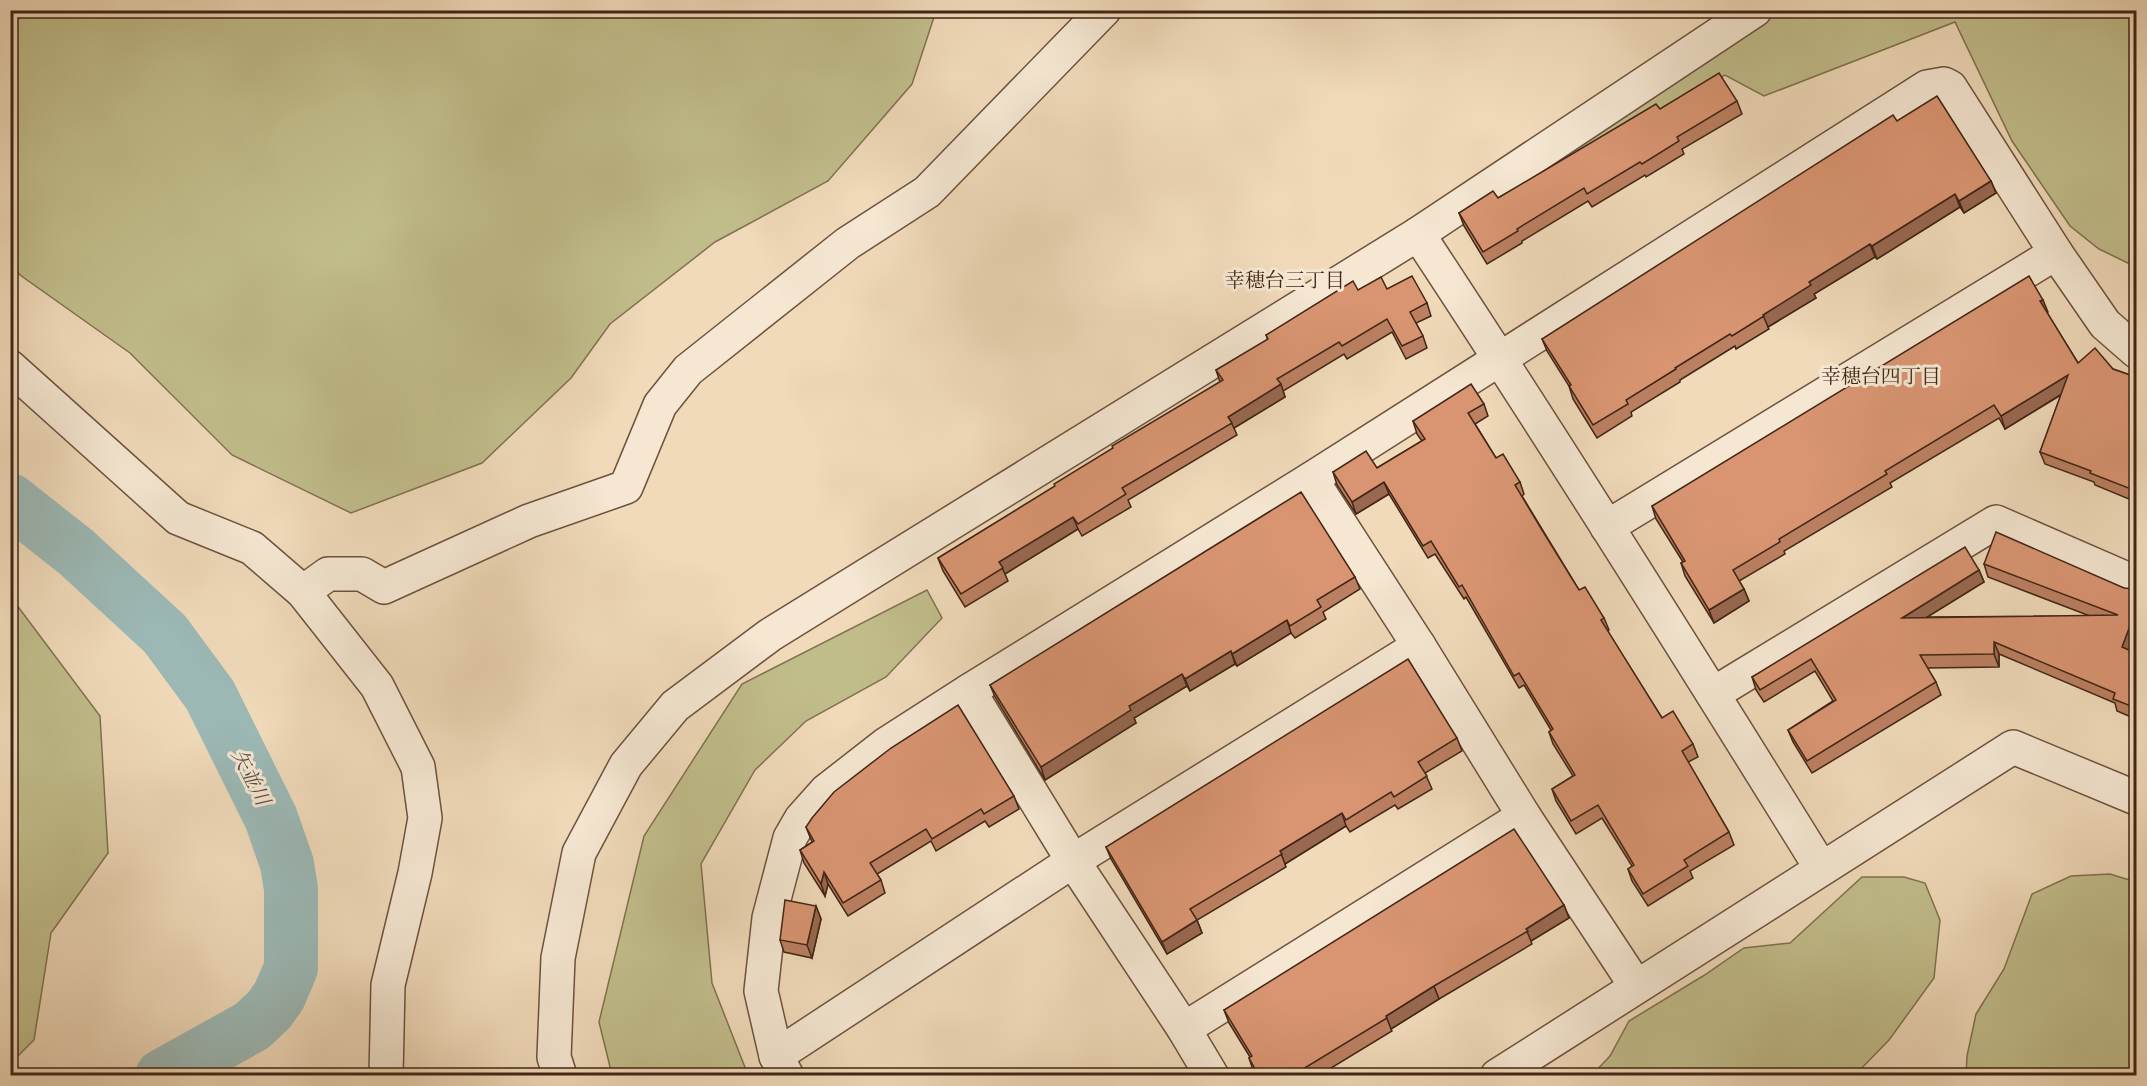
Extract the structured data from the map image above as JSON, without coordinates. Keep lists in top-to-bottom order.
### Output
{
  "districts": ["幸穂台三丁目", "幸穂台四丁目"],
  "water": ["矢並川"]
}
